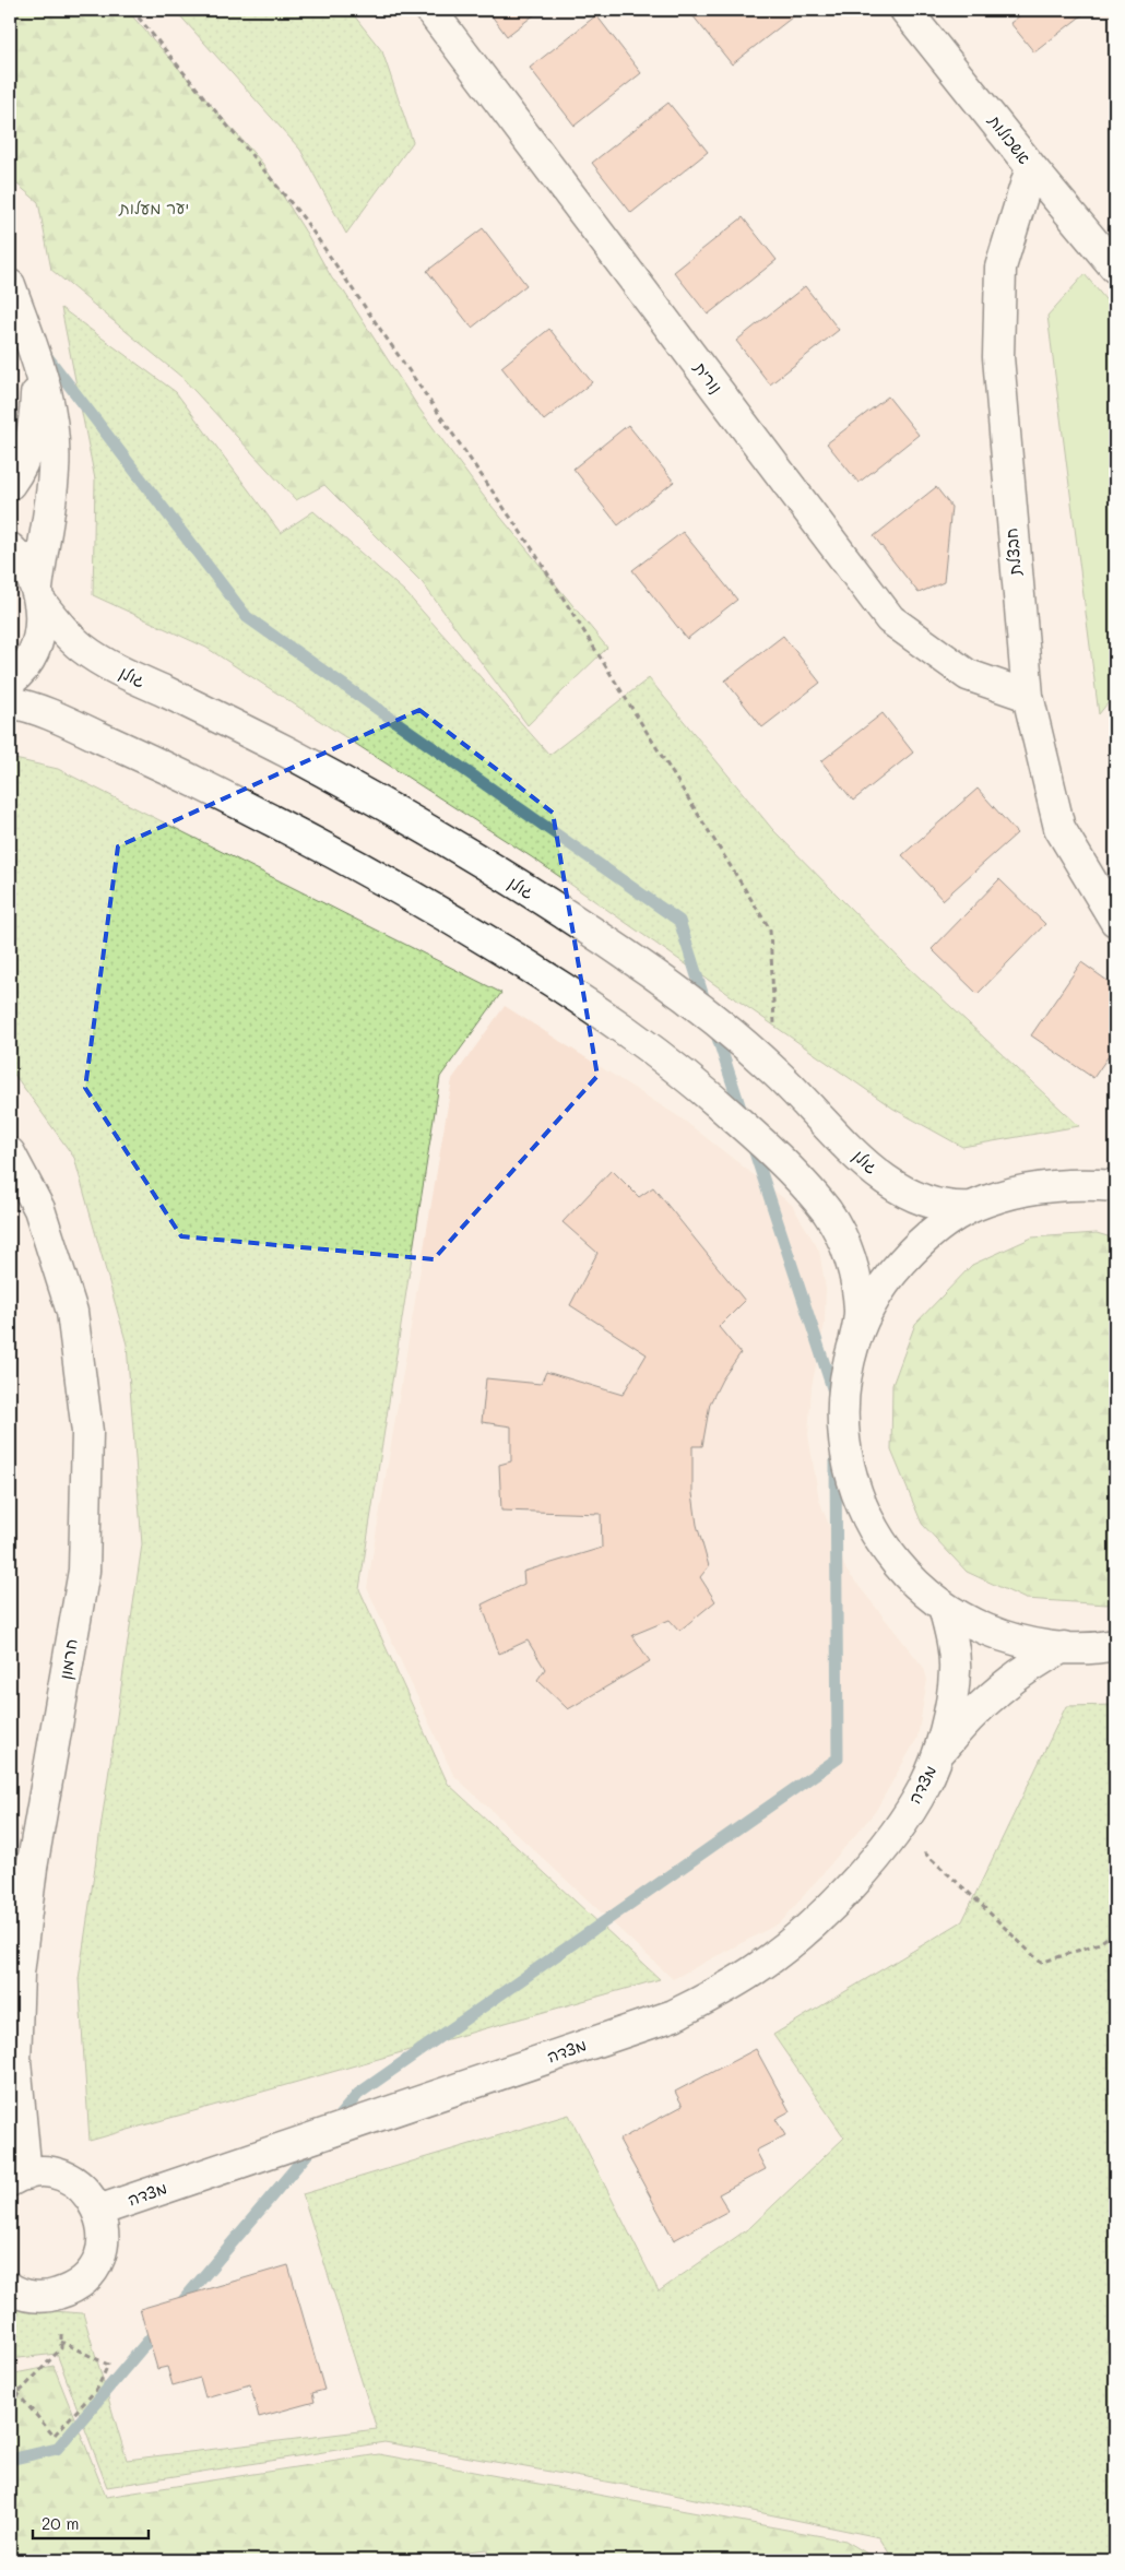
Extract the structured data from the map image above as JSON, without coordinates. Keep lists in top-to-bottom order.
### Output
{
  "streets": {
    "street": [
      "אשכולות",
      "נורית",
      "חבצלת",
      "גולן",
      "חרמון",
      "מצדה"
    ]
  },
  "crossings": [
    ["אשכולות", "חבצלת"],
    ["נורית", "חבצלת"]
  ],
  "parks": ["יער מעלות"],
  "scale_bar": "20 m"
}
